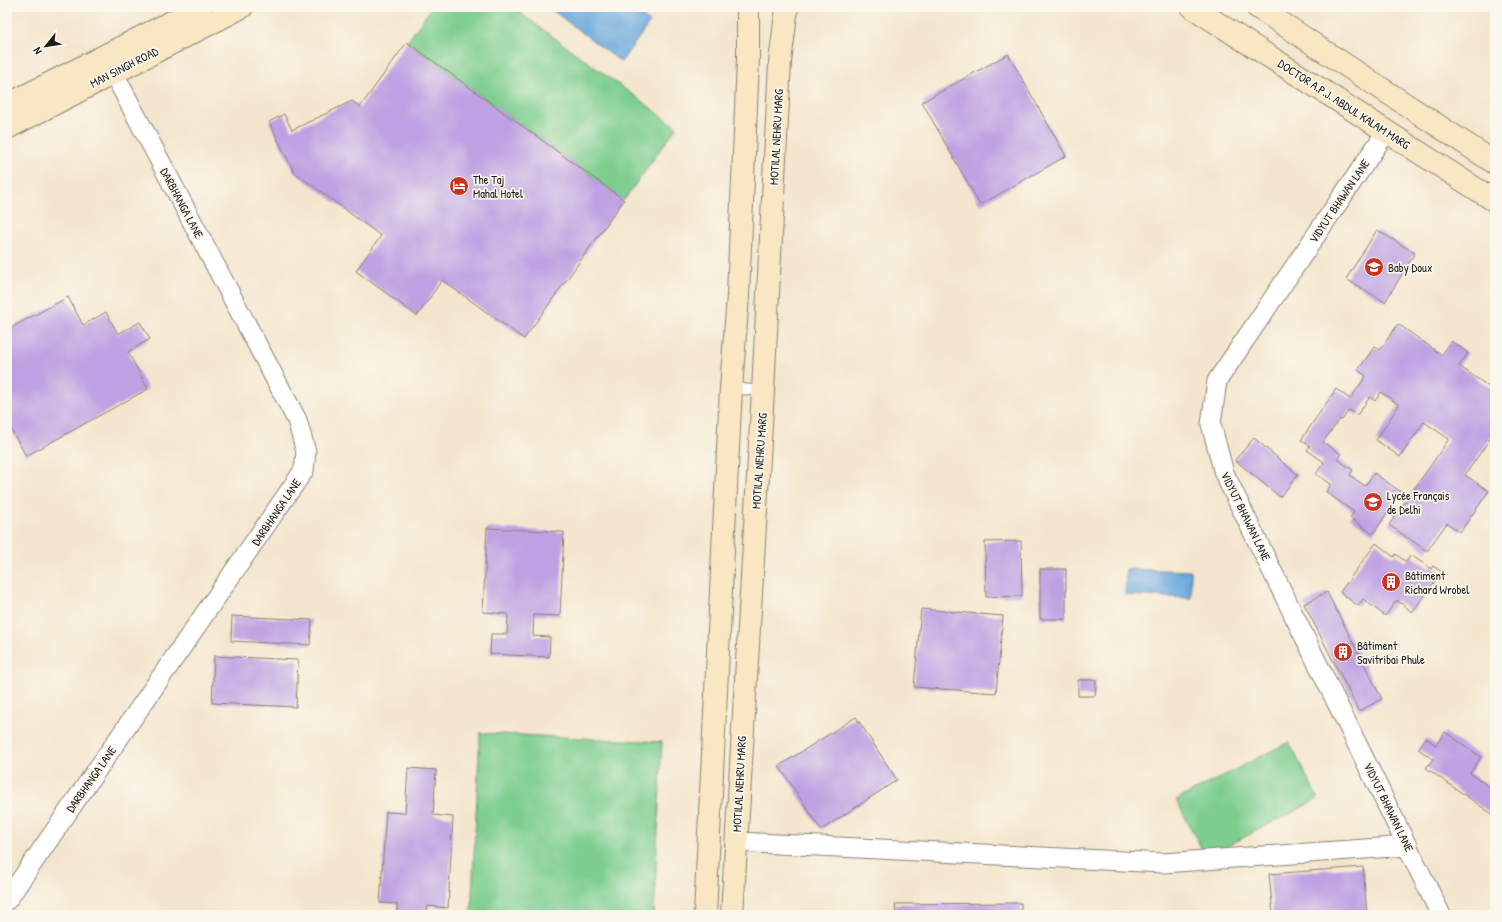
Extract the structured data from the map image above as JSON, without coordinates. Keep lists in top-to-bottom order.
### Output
{
  "streets": {
    "main road": ["MAN SINGH ROAD", "DOCTOR A.P.J. ABDUL KALAM MARG", "MOTILAL NEHRU MARG"],
    "street": ["VIDYUT BHAWAN LANE", "DARBHANGA LANE"]
  },
  "crossings": [
    ["MAN SINGH ROAD", "DARBHANGA LANE"],
    ["DOCTOR A.P.J. ABDUL KALAM MARG", "VIDYUT BHAWAN LANE"]
  ],
  "places": {
    "hotel": ["The Taj Mahal Hotel"],
    "school or university": ["Baby Doux", "Lycée Français de Delhi"],
    "building": ["Bâtiment Richard Wrobel", "Bâtiment Savitribai Phule"]
  },
  "north": "bottom left"
}
